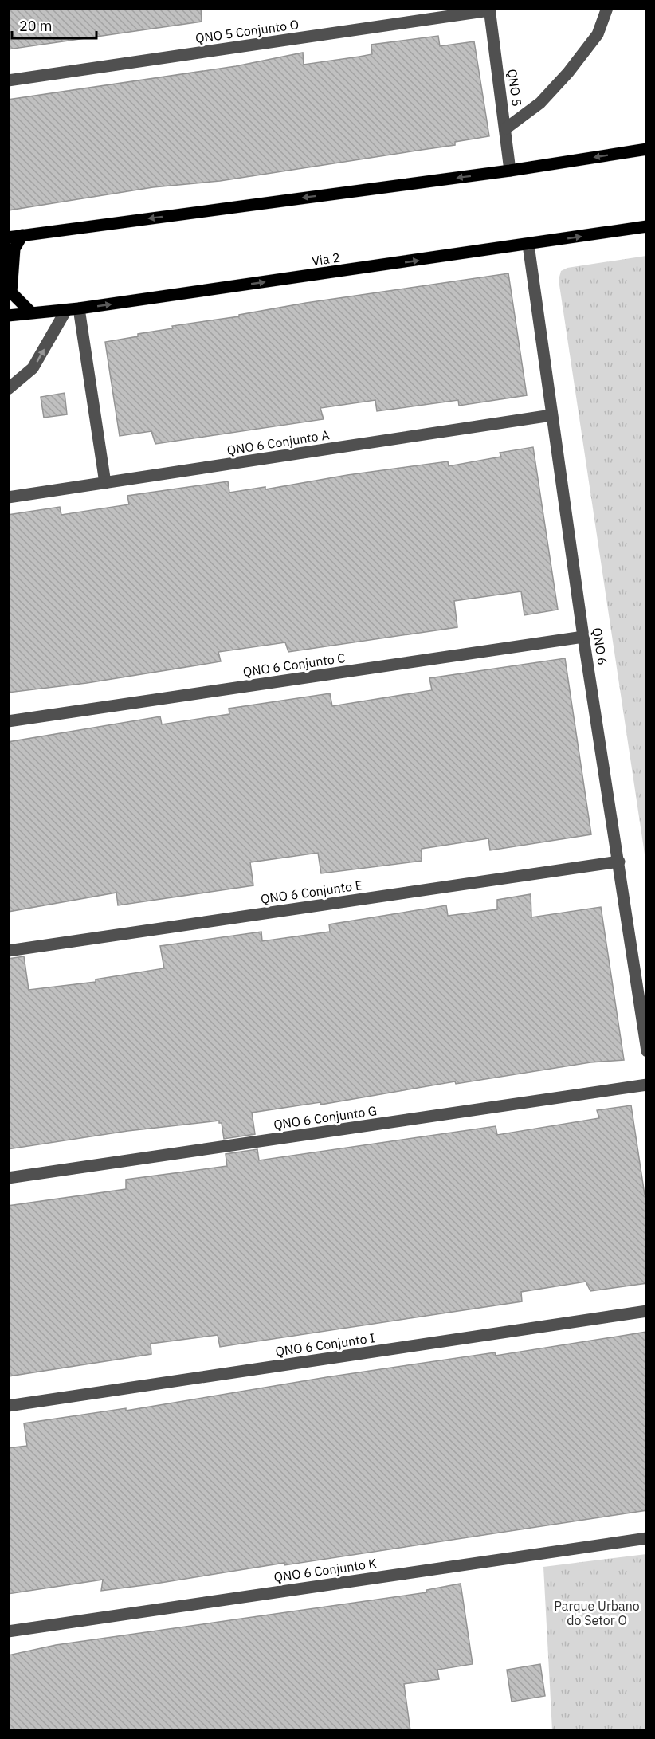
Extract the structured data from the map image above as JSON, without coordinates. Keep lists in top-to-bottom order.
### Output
{
  "streets": {
    "main road": ["Via 2"],
    "street": [
      "QNO 5 Conjunto O",
      "QNO 5",
      "QNO 6 Conjunto A",
      "QNO 6",
      "QNO 6 Conjunto C",
      "QNO 6 Conjunto E",
      "QNO 6 Conjunto G",
      "QNO 6 Conjunto I",
      "QNO 6 Conjunto K"
    ]
  },
  "crossings": [
    ["QNO 5 Conjunto O", "QNO 5"],
    ["Via 2", "QNO 6"],
    ["QNO 6 Conjunto A", "QNO 6"],
    ["QNO 6", "QNO 6 Conjunto C"],
    ["QNO 6", "QNO 6 Conjunto E"]
  ],
  "parks": ["Parque Urbano do Setor O"],
  "scale_bar": "20 m"
}
